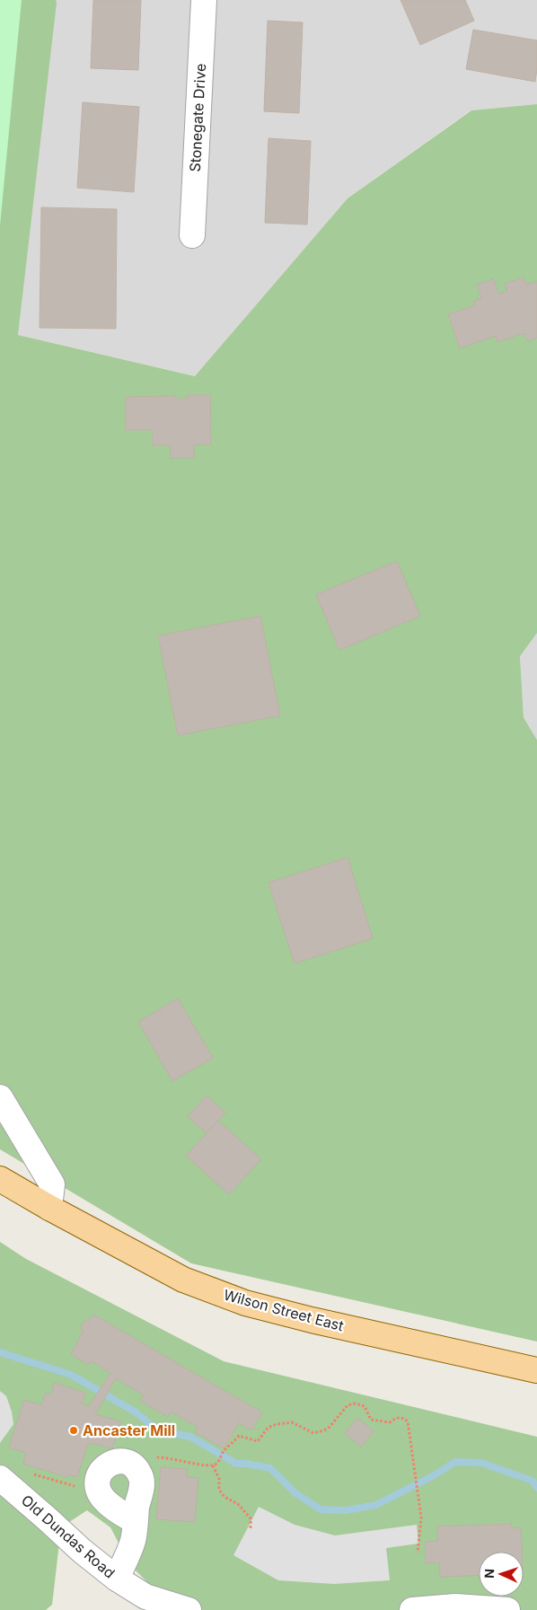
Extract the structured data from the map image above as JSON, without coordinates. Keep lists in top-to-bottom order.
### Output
{
  "streets": {
    "main road": ["Wilson Street East"],
    "street": ["Stonegate Drive", "Old Dundas Road"]
  },
  "places": ["Ancaster Mill"],
  "north": "left"
}
